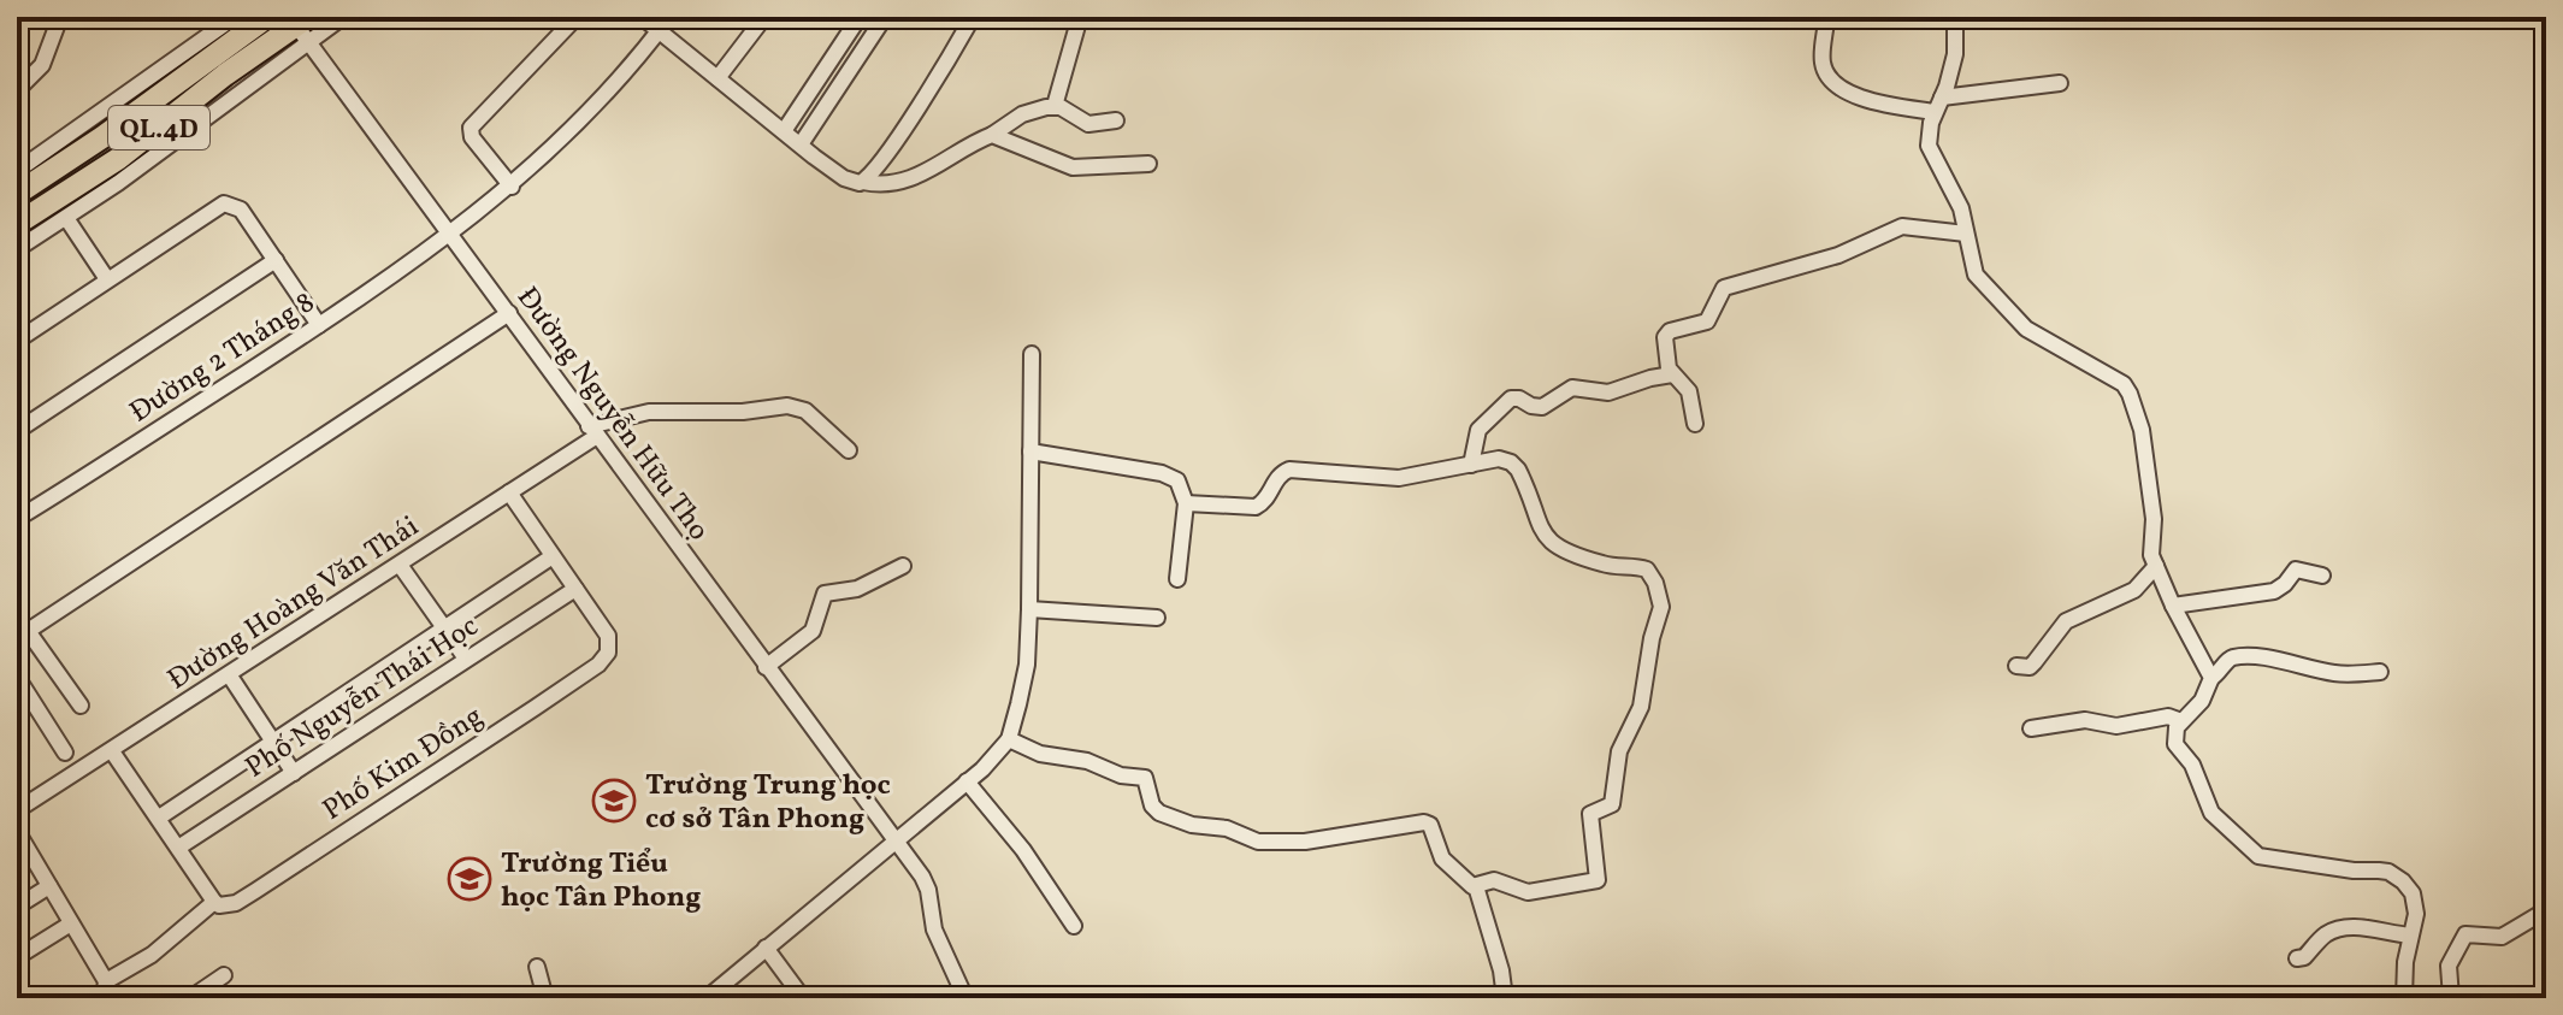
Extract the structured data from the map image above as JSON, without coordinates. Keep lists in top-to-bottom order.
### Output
{
  "streets": {
    "highway": ["QL.4D"],
    "street": [
      "Đường 2 Tháng 8",
      "Đường Nguyễn Hữu Thọ",
      "Đường Hoàng Văn Thái",
      "Phố Nguyễn Thái Học",
      "Phố Kim Đồng"
    ]
  },
  "crossings": [
    ["QL.4D", "Đường Nguyễn Hữu Thọ"],
    ["Đường 2 Tháng 8", "Đường Nguyễn Hữu Thọ"],
    ["Đường Nguyễn Hữu Thọ", "Đường Hoàng Văn Thái"],
    ["Phố Nguyễn Thái Học", "Phố Kim Đồng"]
  ],
  "places": {
    "school or university": ["Trường Trung học cơ sở Tân Phong", "Trường Tiểu học Tân Phong"]
  }
}
